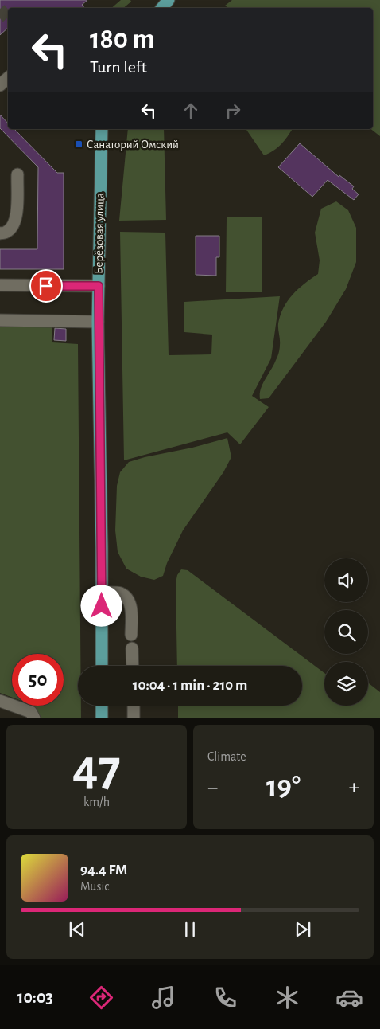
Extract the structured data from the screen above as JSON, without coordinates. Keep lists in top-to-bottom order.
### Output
{
  "streets": {
    "main road": ["Берёзовая улица"]
  },
  "places": {
    "transit": ["Санаторий Омский"]
  },
  "page": {
    "turn": ["180 m", "Turn left"],
    "limit": "50",
    "trip": "10:04 · 1 min · 210 m",
    "tile": [
      ["47", "km/h"],
      "Climate"
    ],
    "heat": ["−", "19°", "+"],
    "song": ["94.4 FM", "Music"],
    "tabs": "10:03"
  }
}
